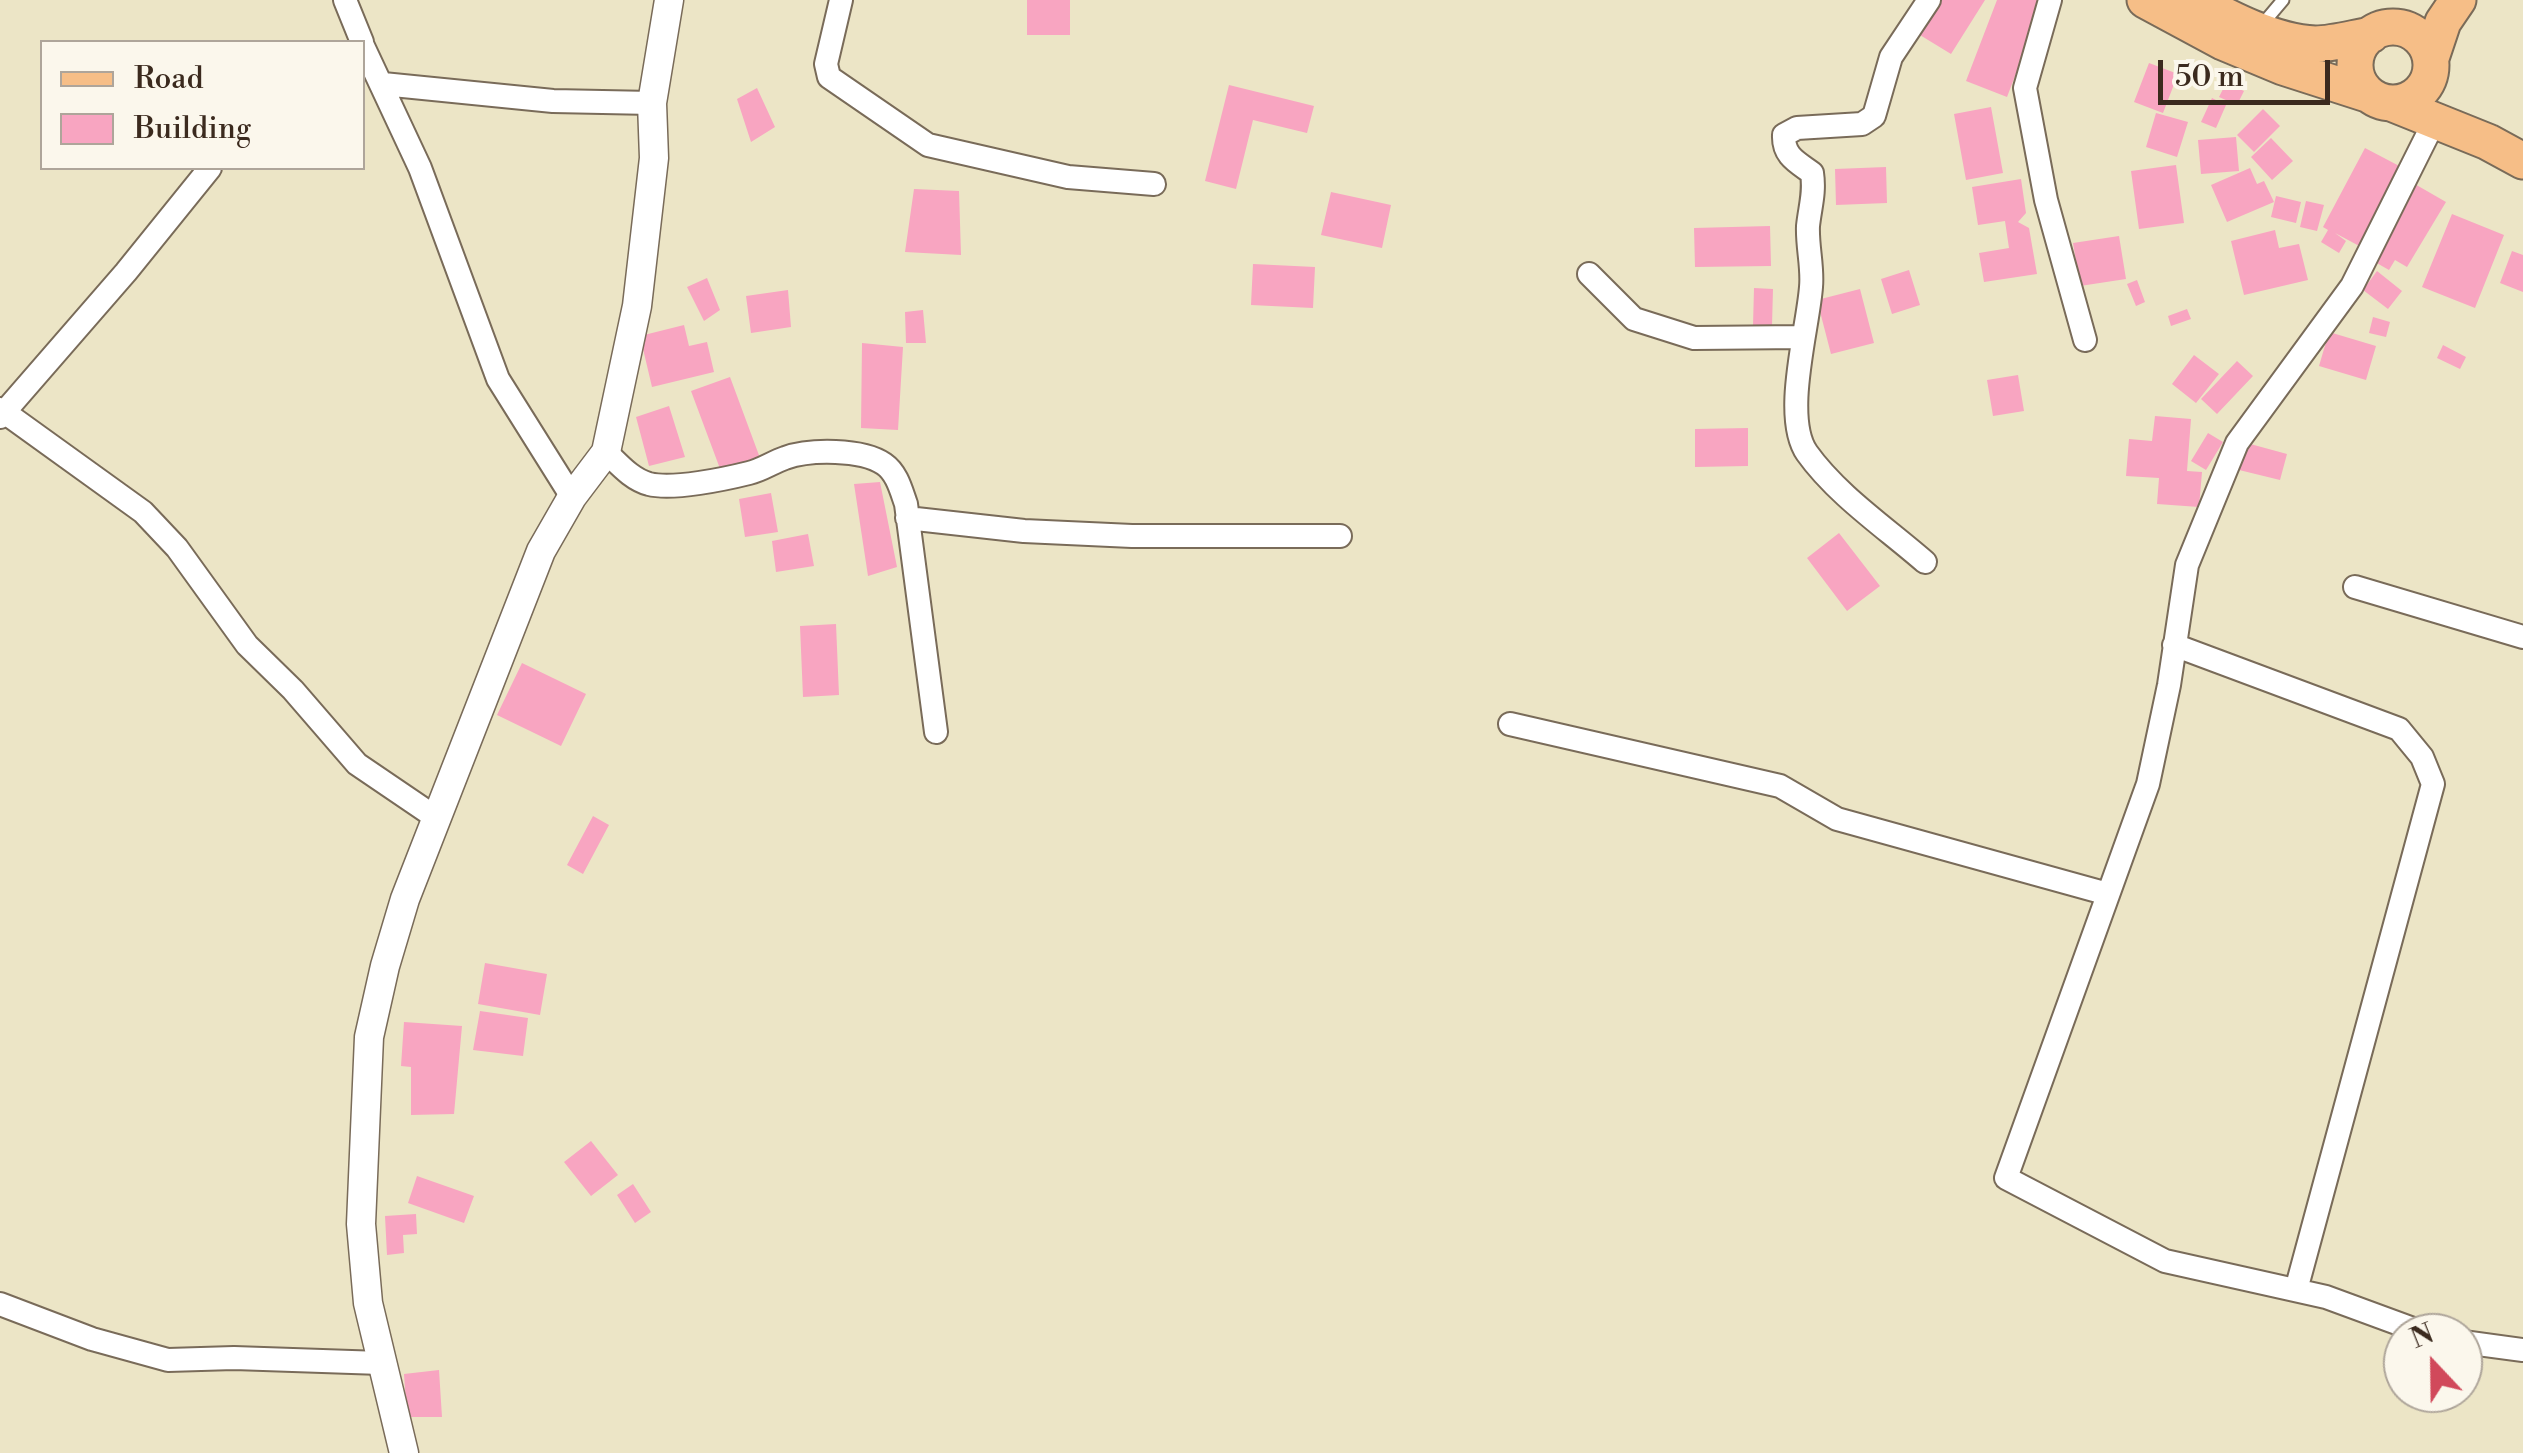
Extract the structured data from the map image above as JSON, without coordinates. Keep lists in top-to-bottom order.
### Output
{
  "legend": ["Road", "Building"],
  "scale_bar": "50 m",
  "north": "top"
}
